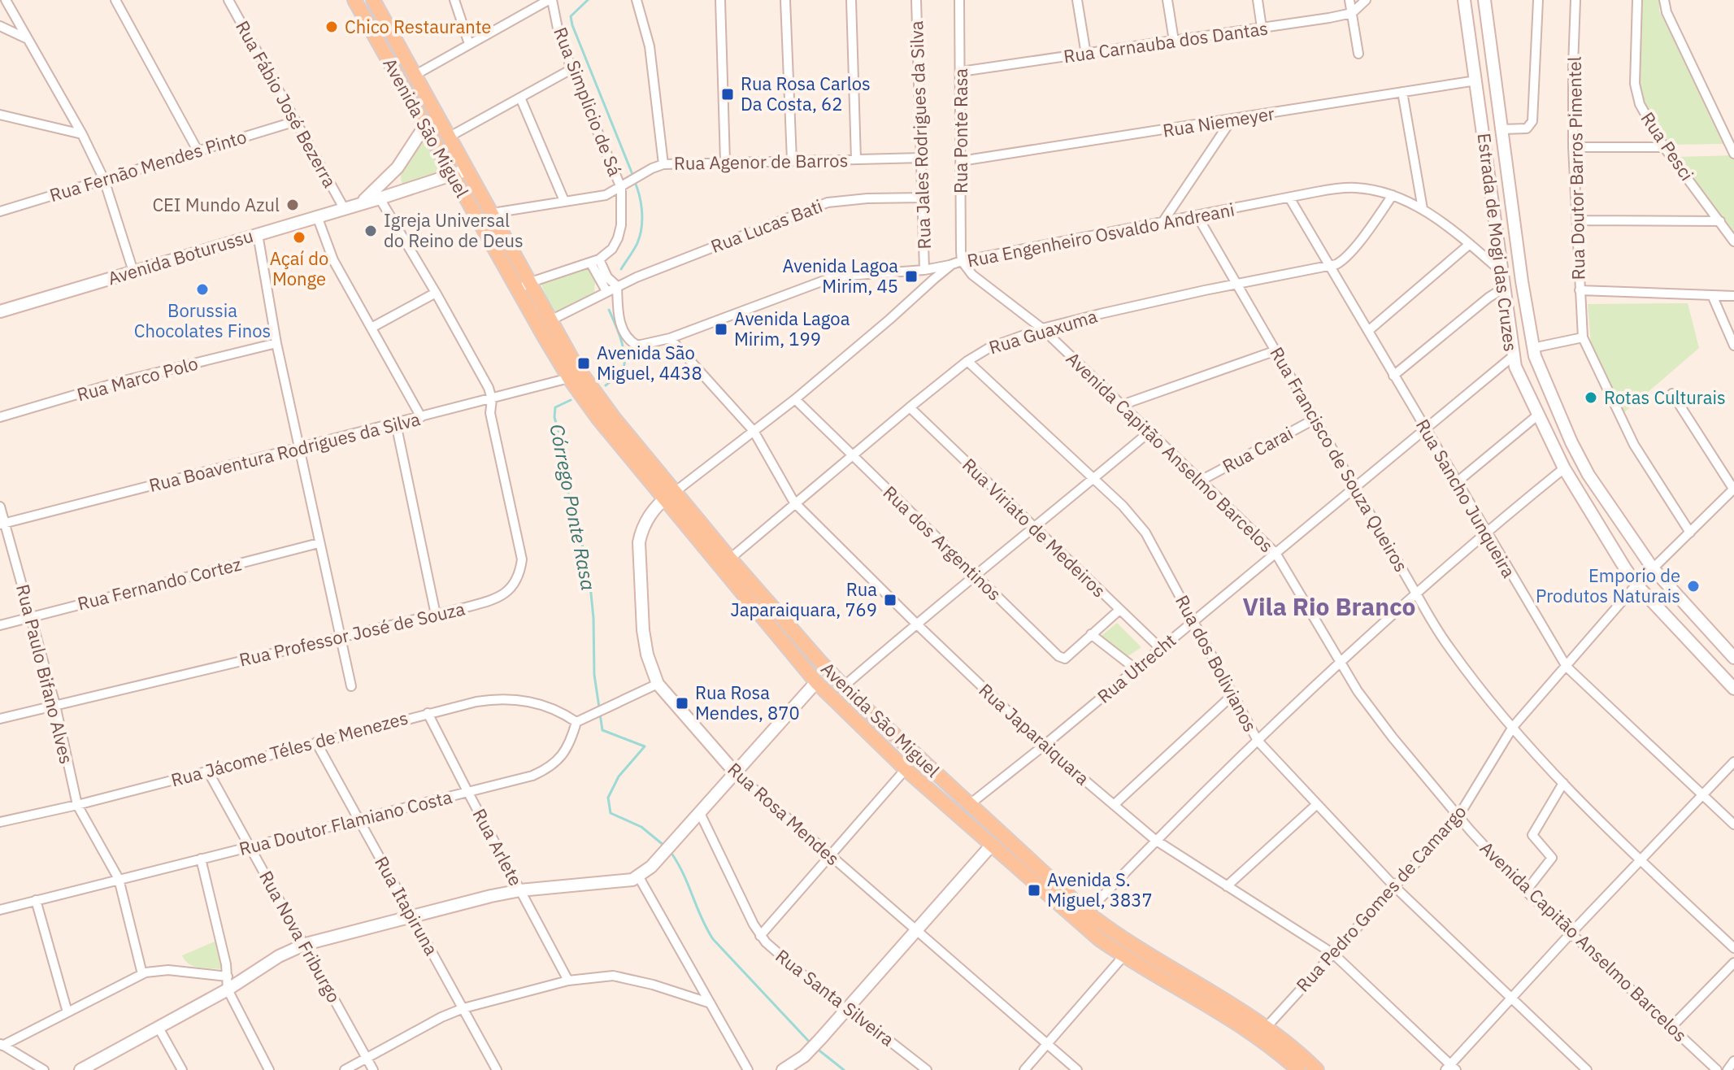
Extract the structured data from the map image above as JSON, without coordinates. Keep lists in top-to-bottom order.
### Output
{
  "streets": {
    "main road": [
      "Avenida São Miguel",
      "Estrada de Mogi das Cruzes",
      "Avenida Boturussu",
      "Rua Rosa Mendes"
    ],
    "street": [
      "Rua Carnauba dos Dantas",
      "Rua Simplicio de Sá",
      "Rua Fábio José Bezerra",
      "Rua Niemeyer",
      "Rua Ponte Rasa",
      "Rua Jales Rodrigues da Silva",
      "Rua Pesci",
      "Rua Agenor de Barros",
      "Rua Fernão Mendes Pinto",
      "Rua Doutor Barros Pimentel",
      "Rua Lucas Bati",
      "Rua Engenheiro Osvaldo Andreani",
      "Rua Guaxuma",
      "Rua Marco Polo",
      "Rua Carai",
      "Rua Boaventura Rodrigues da Silva",
      "Avenida Capitão Anselmo Barcelos",
      "Rua Francisco de Souza Queiros",
      "Rua Sancho Junqueira",
      "Rua Viriato de Medeiros",
      "Rua dos Argentinos",
      "Rua Fernando Cortez",
      "Rua Professor José de Souza",
      "Rua dos Bolivianos",
      "Rua Utrecht",
      "Rua Paulo Bifano Alves",
      "Rua Japaraiquara",
      "Rua Jácome Téles de Menezes",
      "Rua Doutor Flamiano Costa",
      "Rua Arlete",
      "Rua Pedro Gomes de Camargo",
      "Rua Itapiruna",
      "Rua Nova Friburgo",
      "Rua Santa Silveira"
    ]
  },
  "crossings": [
    ["Rua Carnauba dos Dantas", "Rua Ponte Rasa"],
    ["Rua Simplicio de Sá", "Rua Agenor de Barros"],
    ["Rua Fábio José Bezerra", "Rua Fernão Mendes Pinto"],
    ["Rua Fábio José Bezerra", "Avenida Boturussu"],
    ["Rua Niemeyer", "Rua Ponte Rasa"],
    ["Rua Niemeyer", "Estrada de Mogi das Cruzes"],
    ["Avenida São Miguel", "Rua Agenor de Barros"],
    ["Avenida São Miguel", "Rua Lucas Bati"],
    ["Avenida São Miguel", "Rua Engenheiro Osvaldo Andreani"],
    ["Avenida São Miguel", "Avenida Boturussu"],
    ["Avenida São Miguel", "Rua Guaxuma"],
    ["Avenida São Miguel", "Rua Boaventura Rodrigues da Silva"],
    ["Avenida São Miguel", "Rua Utrecht"],
    ["Avenida São Miguel", "Rua Rosa Mendes"],
    ["Avenida São Miguel", "Rua Pedro Gomes de Camargo"],
    ["Rua Ponte Rasa", "Rua Engenheiro Osvaldo Andreani"],
    ["Rua Ponte Rasa", "Avenida Capitão Anselmo Barcelos"],
    ["Rua Jales Rodrigues da Silva", "Rua Agenor de Barros"],
    ["Rua Jales Rodrigues da Silva", "Rua Lucas Bati"],
    ["Rua Engenheiro Osvaldo Andreani", "Estrada de Mogi das Cruzes"],
    ["Rua Engenheiro Osvaldo Andreani", "Avenida Capitão Anselmo Barcelos"],
    ["Rua Engenheiro Osvaldo Andreani", "Rua Francisco de Souza Queiros"],
    ["Rua Engenheiro Osvaldo Andreani", "Rua Sancho Junqueira"],
    ["Rua Engenheiro Osvaldo Andreani", "Rua dos Argentinos"],
    ["Rua Engenheiro Osvaldo Andreani", "Rua Japaraiquara"],
    ["Rua Engenheiro Osvaldo Andreani", "Rua Rosa Mendes"],
    ["Estrada de Mogi das Cruzes", "Rua Utrecht"],
    ["Estrada de Mogi das Cruzes", "Rua Pedro Gomes de Camargo"],
    ["Rua Guaxuma", "Avenida Capitão Anselmo Barcelos"],
    ["Rua Guaxuma", "Rua Francisco de Souza Queiros"],
    ["Rua Guaxuma", "Rua Sancho Junqueira"],
    ["Rua Guaxuma", "Rua Viriato de Medeiros"],
    ["Rua Guaxuma", "Rua dos Argentinos"],
    ["Rua Guaxuma", "Rua dos Bolivianos"],
    ["Rua Guaxuma", "Rua Japaraiquara"],
    ["Rua Carai", "Avenida Capitão Anselmo Barcelos"],
    ["Rua Carai", "Rua Francisco de Souza Queiros"],
    ["Rua Boaventura Rodrigues da Silva", "Rua Professor José de Souza"],
    ["Rua Boaventura Rodrigues da Silva", "Rua Paulo Bifano Alves"],
    ["Avenida Capitão Anselmo Barcelos", "Rua Utrecht"],
    ["Avenida Capitão Anselmo Barcelos", "Rua Pedro Gomes de Camargo"],
    ["Rua Francisco de Souza Queiros", "Rua Utrecht"],
    ["Rua Francisco de Souza Queiros", "Rua Pedro Gomes de Camargo"],
    ["Rua Sancho Junqueira", "Rua Utrecht"],
    ["Rua Sancho Junqueira", "Rua Pedro Gomes de Camargo"],
    ["Rua Viriato de Medeiros", "Rua Utrecht"],
    ["Rua Fernando Cortez", "Rua Paulo Bifano Alves"],
    ["Rua Professor José de Souza", "Rua Paulo Bifano Alves"],
    ["Rua dos Bolivianos", "Rua Utrecht"],
    ["Rua dos Bolivianos", "Rua Pedro Gomes de Camargo"],
    ["Rua Utrecht", "Rua Japaraiquara"],
    ["Rua Paulo Bifano Alves", "Rua Jácome Téles de Menezes"],
    ["Rua Paulo Bifano Alves", "Rua Doutor Flamiano Costa"],
    ["Rua Japaraiquara", "Rua Pedro Gomes de Camargo"],
    ["Rua Jácome Téles de Menezes", "Rua Doutor Flamiano Costa"],
    ["Rua Jácome Téles de Menezes", "Rua Arlete"],
    ["Rua Jácome Téles de Menezes", "Rua Itapiruna"],
    ["Rua Jácome Téles de Menezes", "Rua Nova Friburgo"],
    ["Rua Doutor Flamiano Costa", "Rua Arlete"],
    ["Rua Doutor Flamiano Costa", "Rua Itapiruna"],
    ["Rua Doutor Flamiano Costa", "Rua Nova Friburgo"]
  ],
  "districts": ["Vila Rio Branco"],
  "water": ["Córrego Ponte Rasa"],
  "places": {
    "other": [
      "Chico Restaurante",
      "CEI Mundo Azul",
      "Igreja Universal do Reino de Deus",
      "Açaí do Monge",
      "Borussia Chocolates Finos",
      "Rotas Culturais",
      "Emporio de Produtos Naturais"
    ],
    "transit": [
      "Rua Rosa Carlos Da Costa, 62",
      "Avenida Lagoa Mirim, 45",
      "Avenida Lagoa Mirim, 199",
      "Avenida São Miguel, 4438",
      "Rua Japaraiquara, 769",
      "Rua Rosa Mendes, 870",
      "Avenida S. Miguel, 3837"
    ]
  }
}
